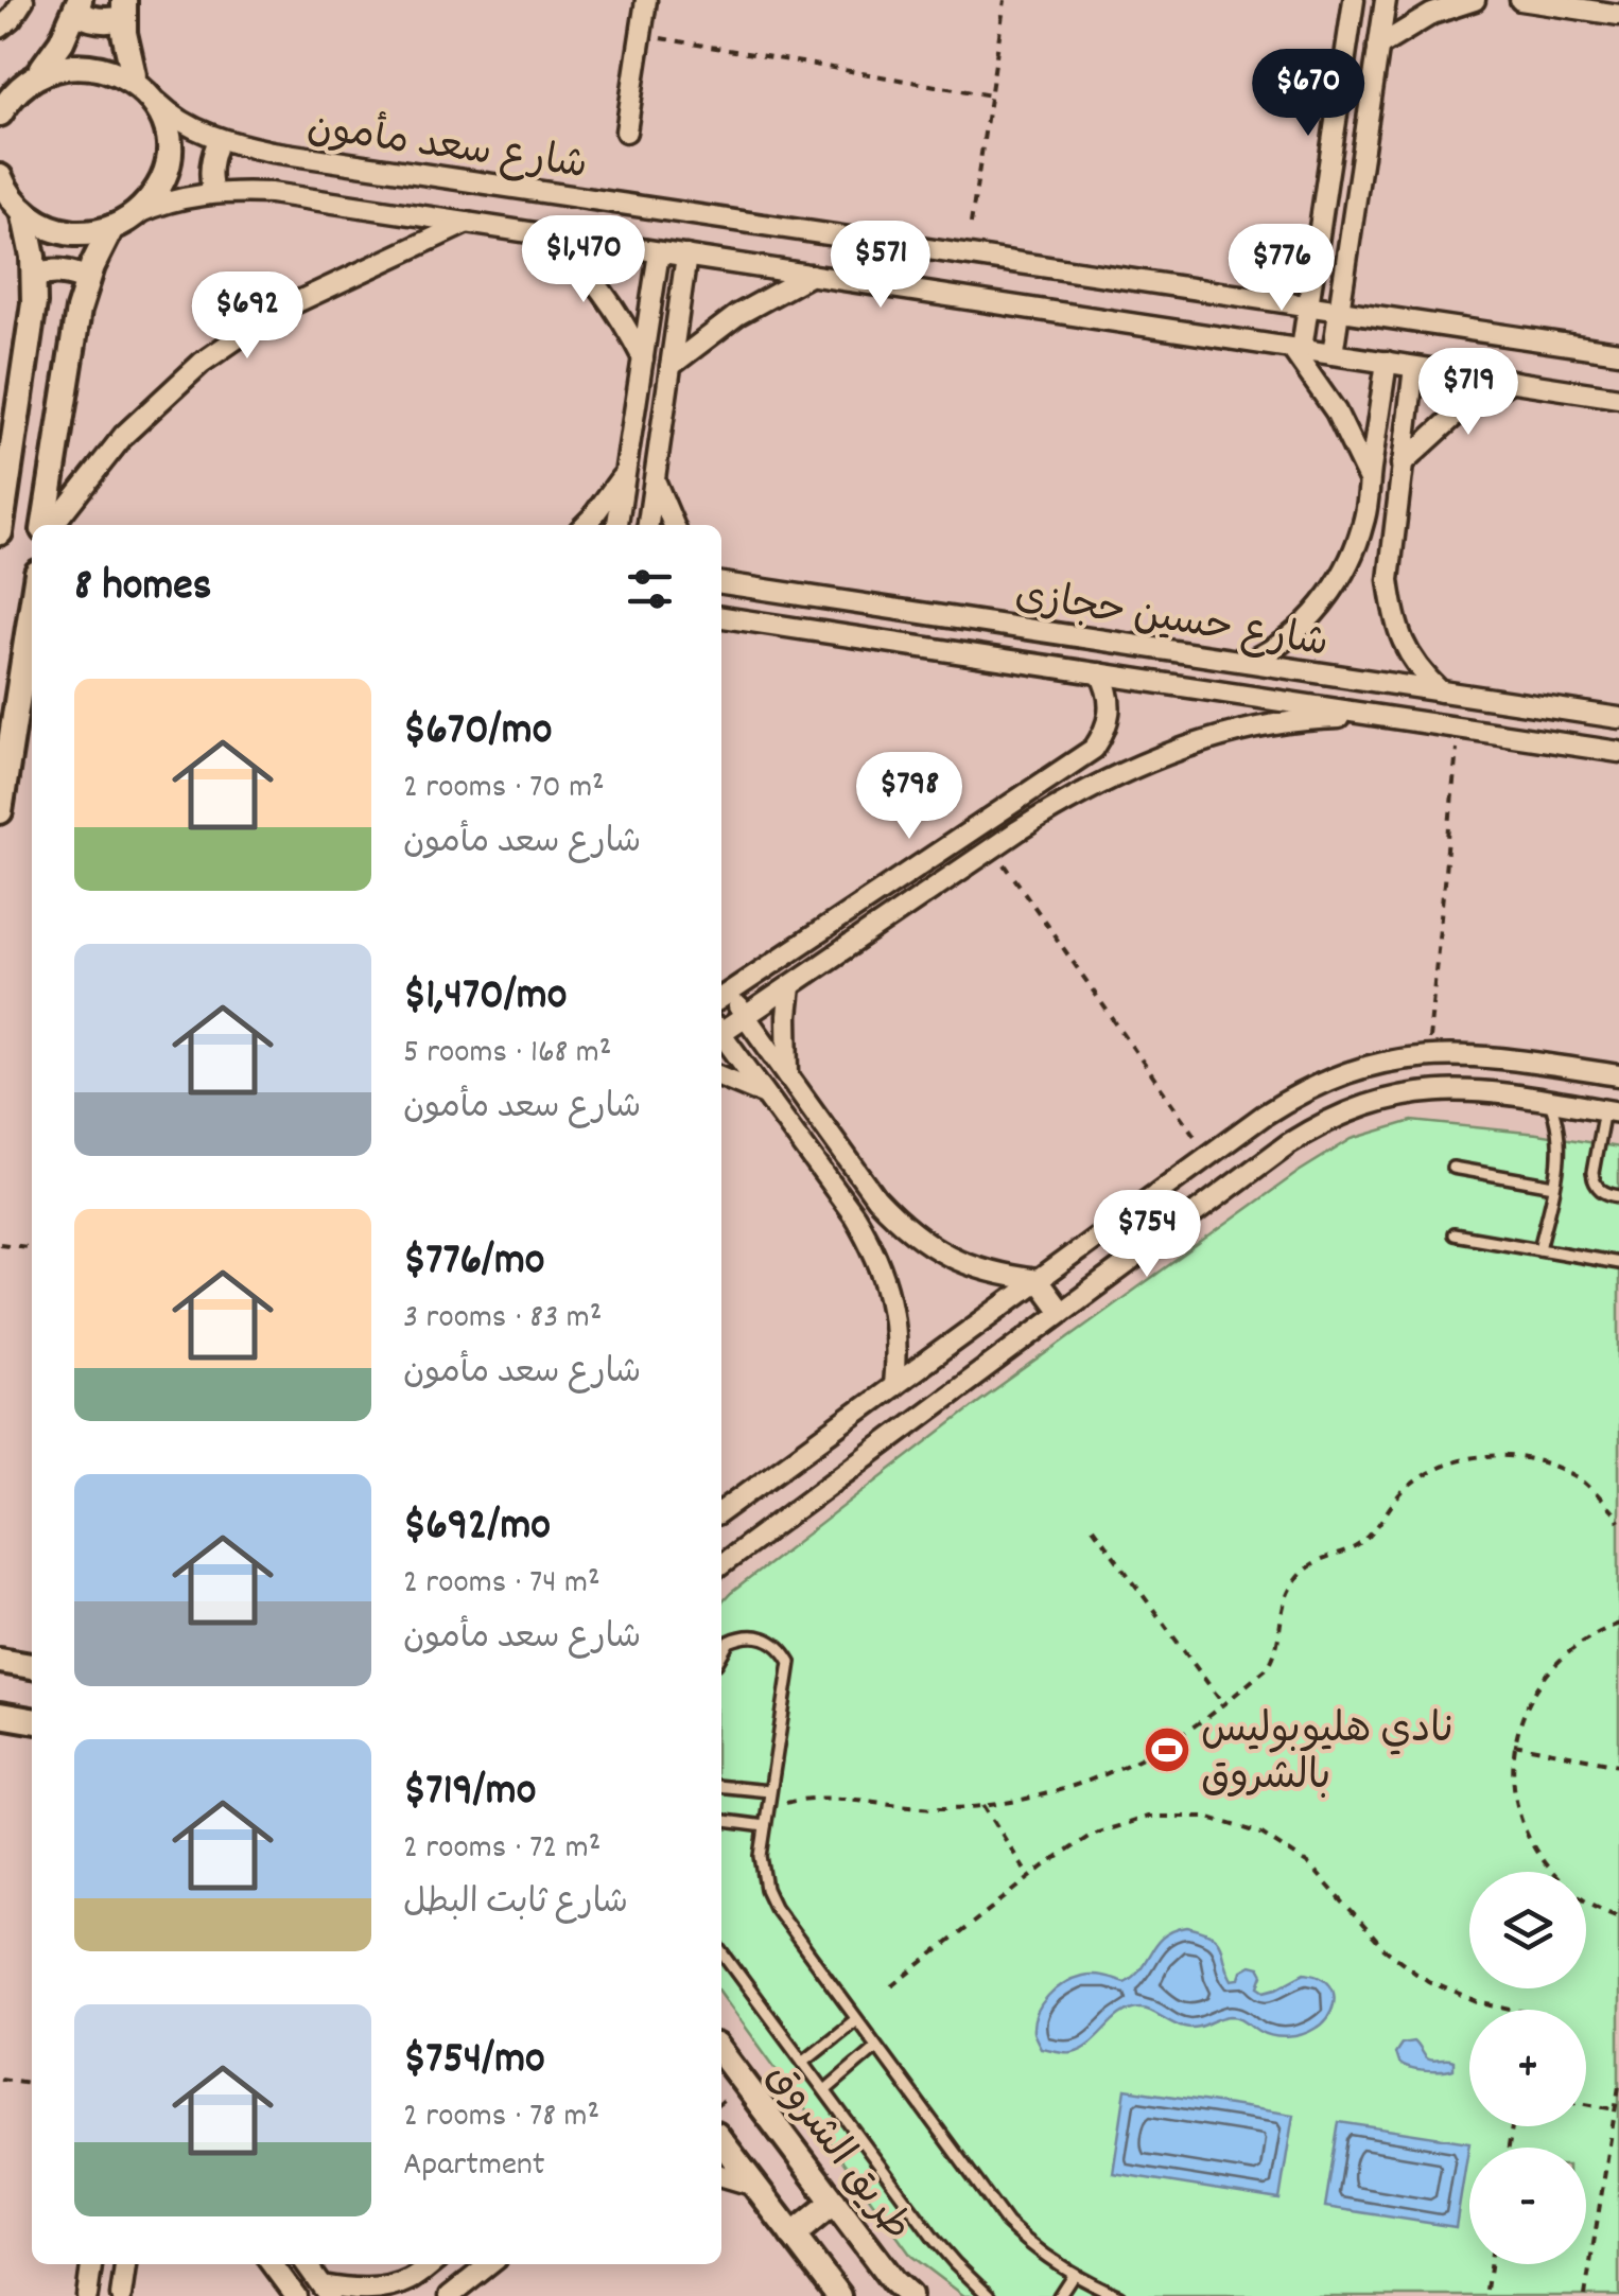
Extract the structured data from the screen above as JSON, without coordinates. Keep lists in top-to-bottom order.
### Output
{
  "streets": {
    "street": ["شارع سعد مأمون", "شارع حسين حجازى", "طريق الشروق"]
  },
  "places": {
    "sports": ["نادي هليوبوليس بالشروق"]
  },
  "page": {
    "price": [
      "$670",
      "$1,470",
      "$571",
      "$776",
      "$692",
      "$719",
      "$798",
      "$754"
    ],
    "heading": "8 homes",
    "list": [
      {
        "name": "$670/mo",
        "note": "2 rooms · 70 m² · شارع سعد مأمون"
      },
      {
        "name": "$1,470/mo",
        "note": "5 rooms · 168 m² · شارع سعد مأمون"
      },
      {
        "name": "$776/mo",
        "note": "3 rooms · 83 m² · شارع سعد مأمون"
      },
      {
        "name": "$692/mo",
        "note": "2 rooms · 74 m² · شارع سعد مأمون"
      },
      {
        "name": "$719/mo",
        "note": "2 rooms · 72 m² · شارع ثابت البطل"
      },
      {
        "name": "$754/mo",
        "note": "2 rooms · 78 m² · Apartment"
      }
    ],
    "map_buttons": ["+", "−"]
  }
}
